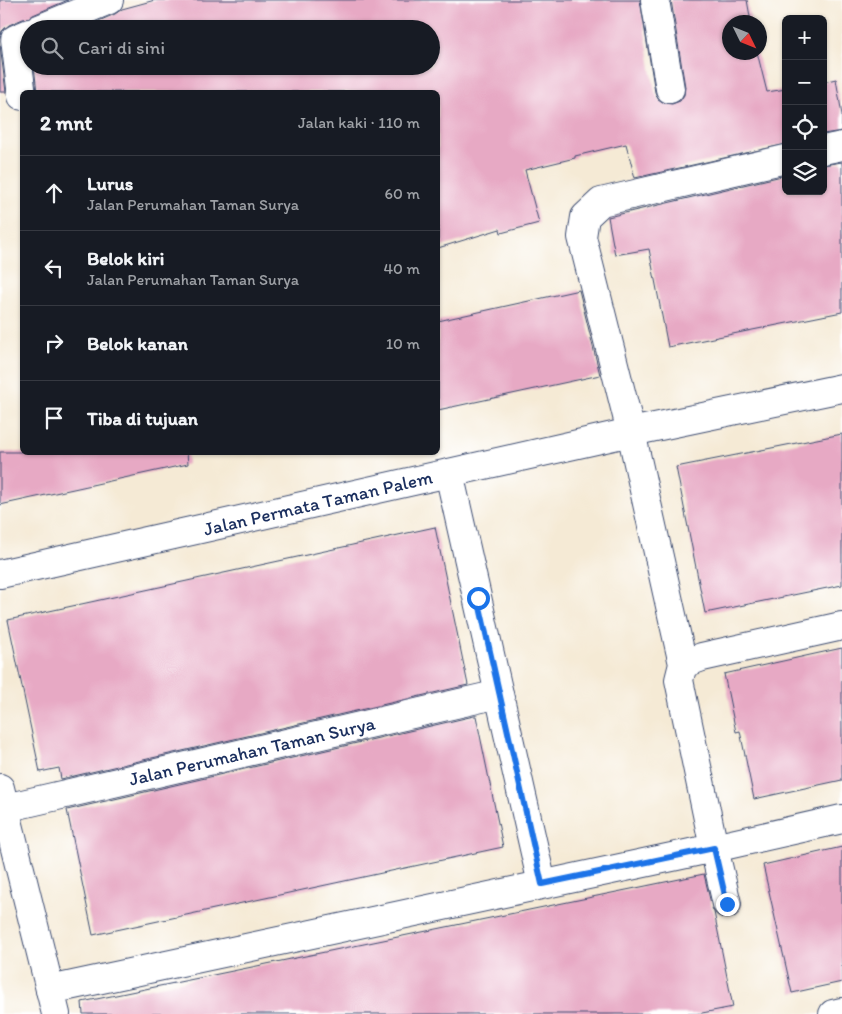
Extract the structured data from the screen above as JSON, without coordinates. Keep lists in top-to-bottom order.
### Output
{
  "streets": {
    "street": ["Jalan Permata Taman Palem", "Jalan Perumahan Taman Surya"]
  },
  "north": "bottom right",
  "page": {
    "map_buttons": ["+", "−"],
    "search": "Cari di sini",
    "heading": ["2 mnt", "Jalan kaki · 110 m"],
    "list": [
      ["Lurus", "Jalan Perumahan Taman Surya", "60 m"],
      ["Belok kiri", "Jalan Perumahan Taman Surya", "40 m"],
      ["Belok kanan", "10 m"],
      "Tiba di tujuan"
    ]
  }
}
